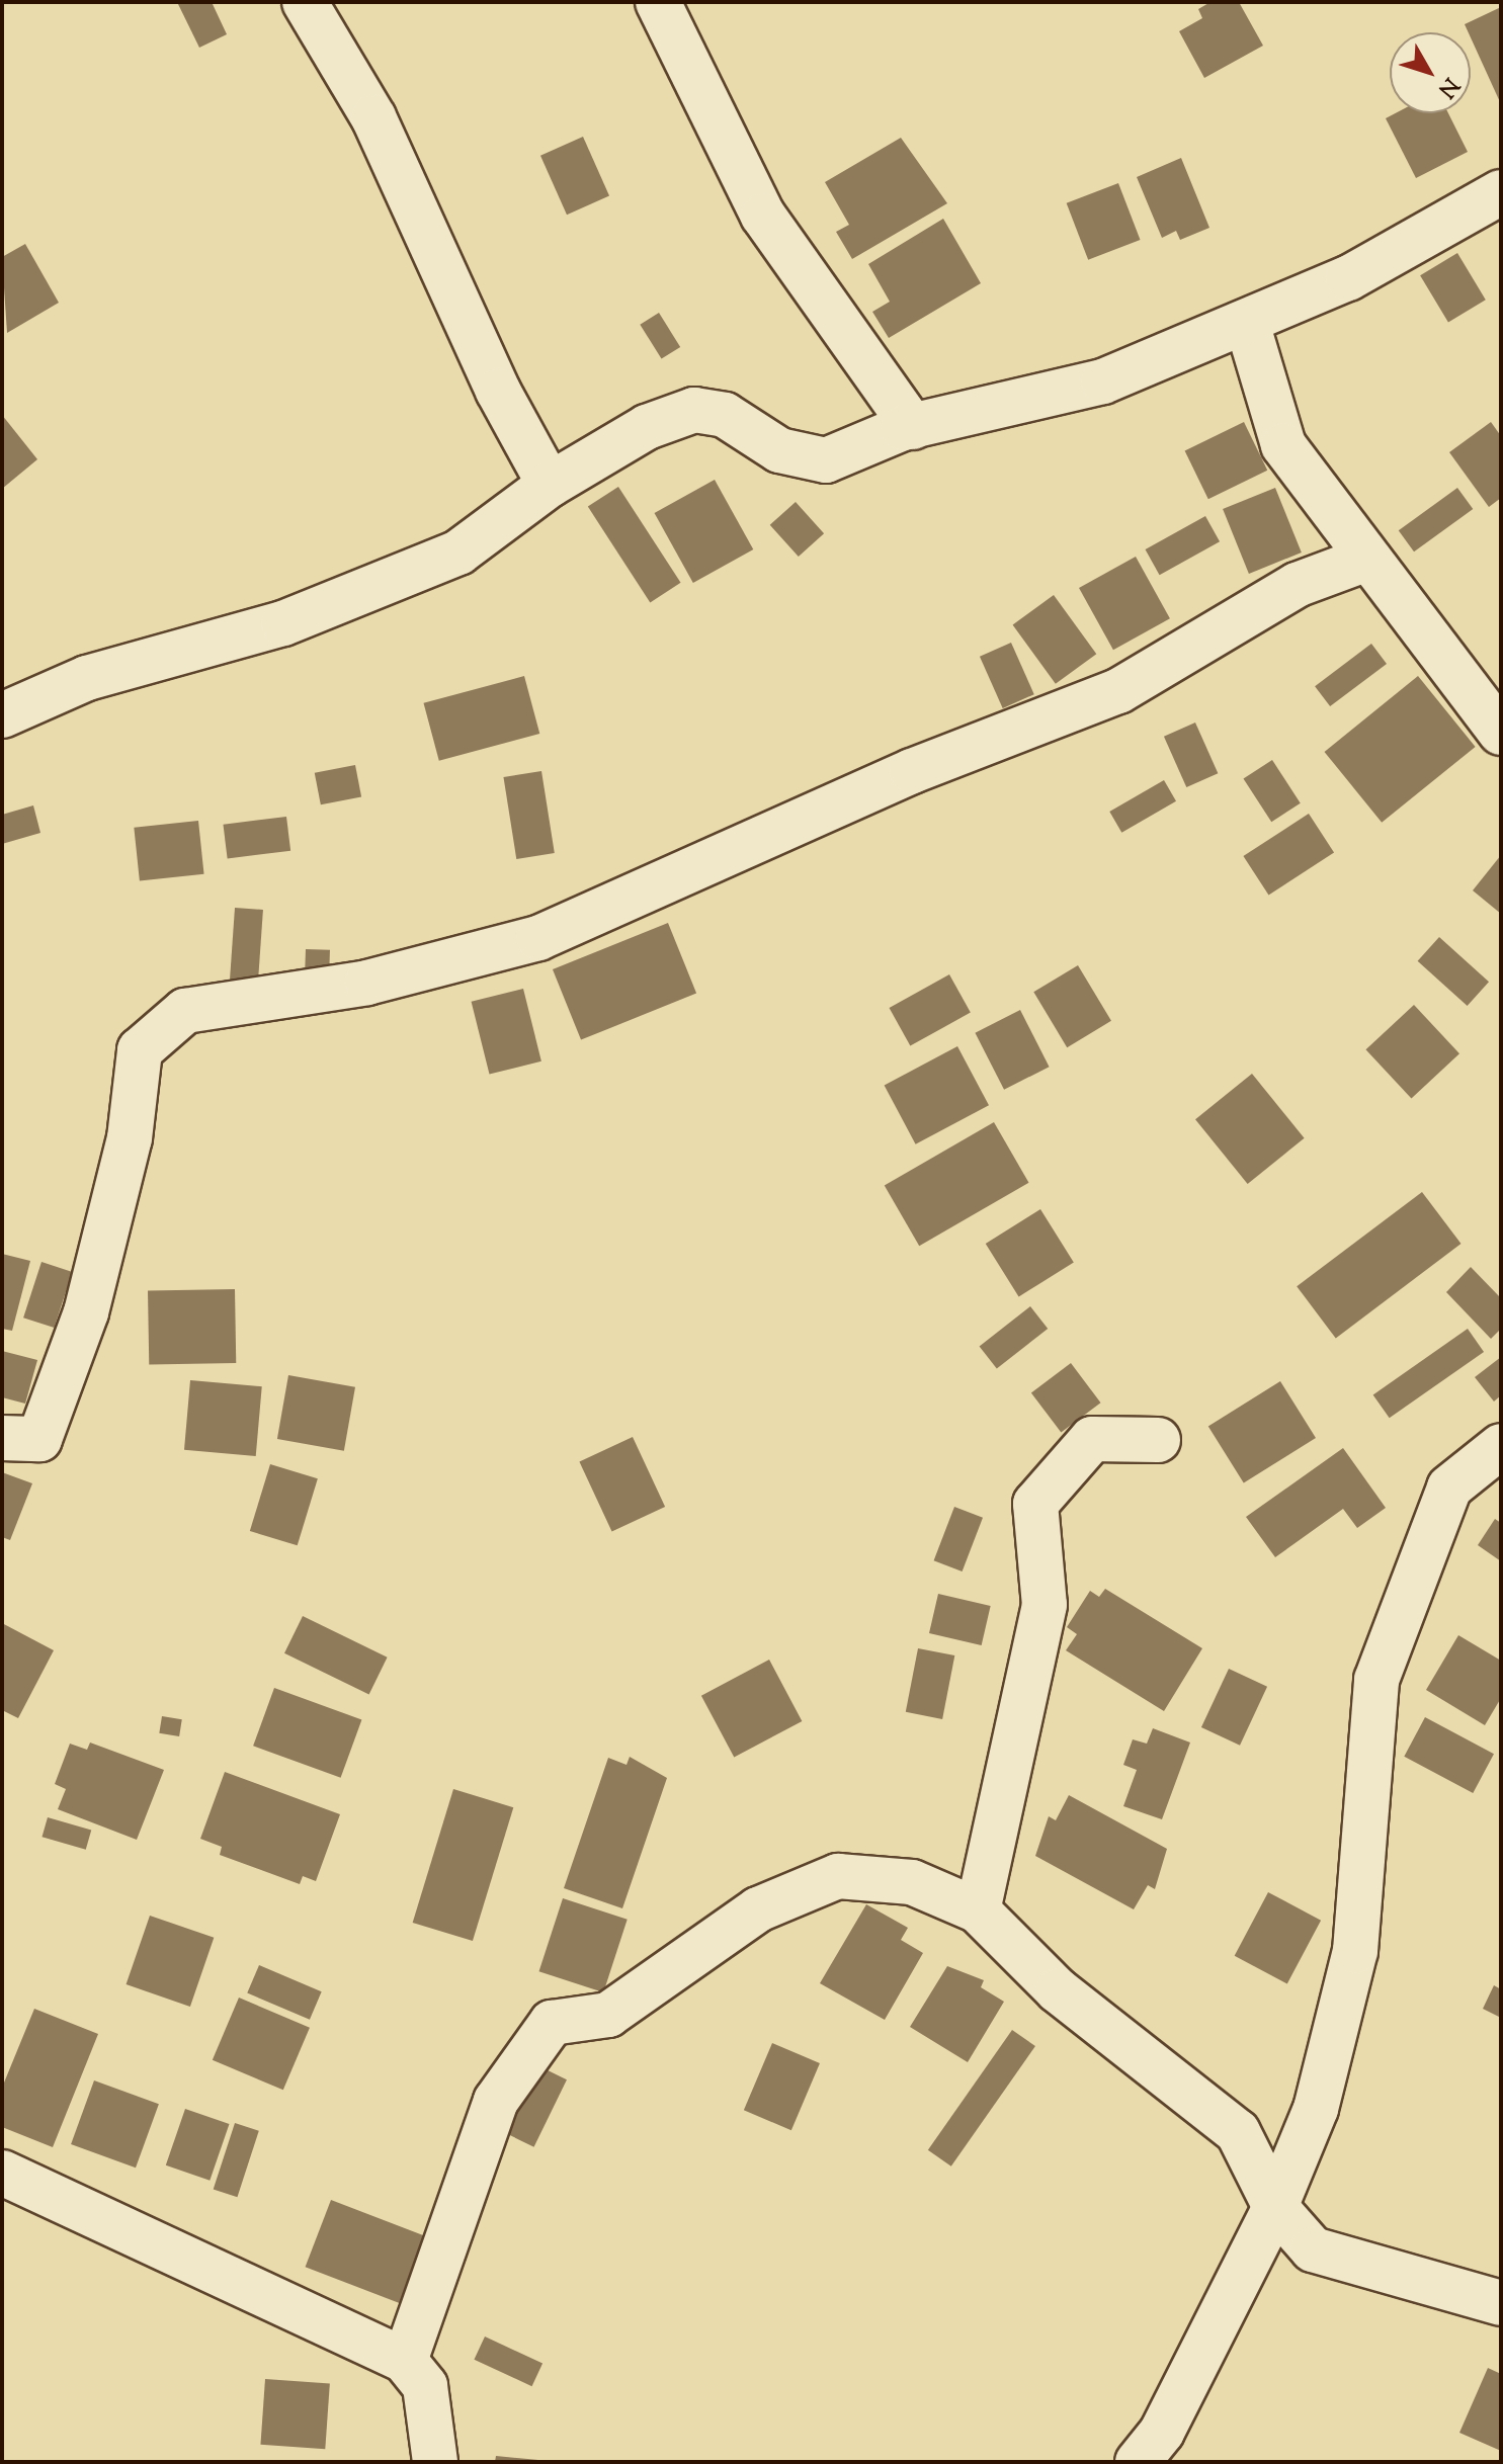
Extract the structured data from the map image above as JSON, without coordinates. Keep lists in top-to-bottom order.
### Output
{
  "north": "bottom right"
}
